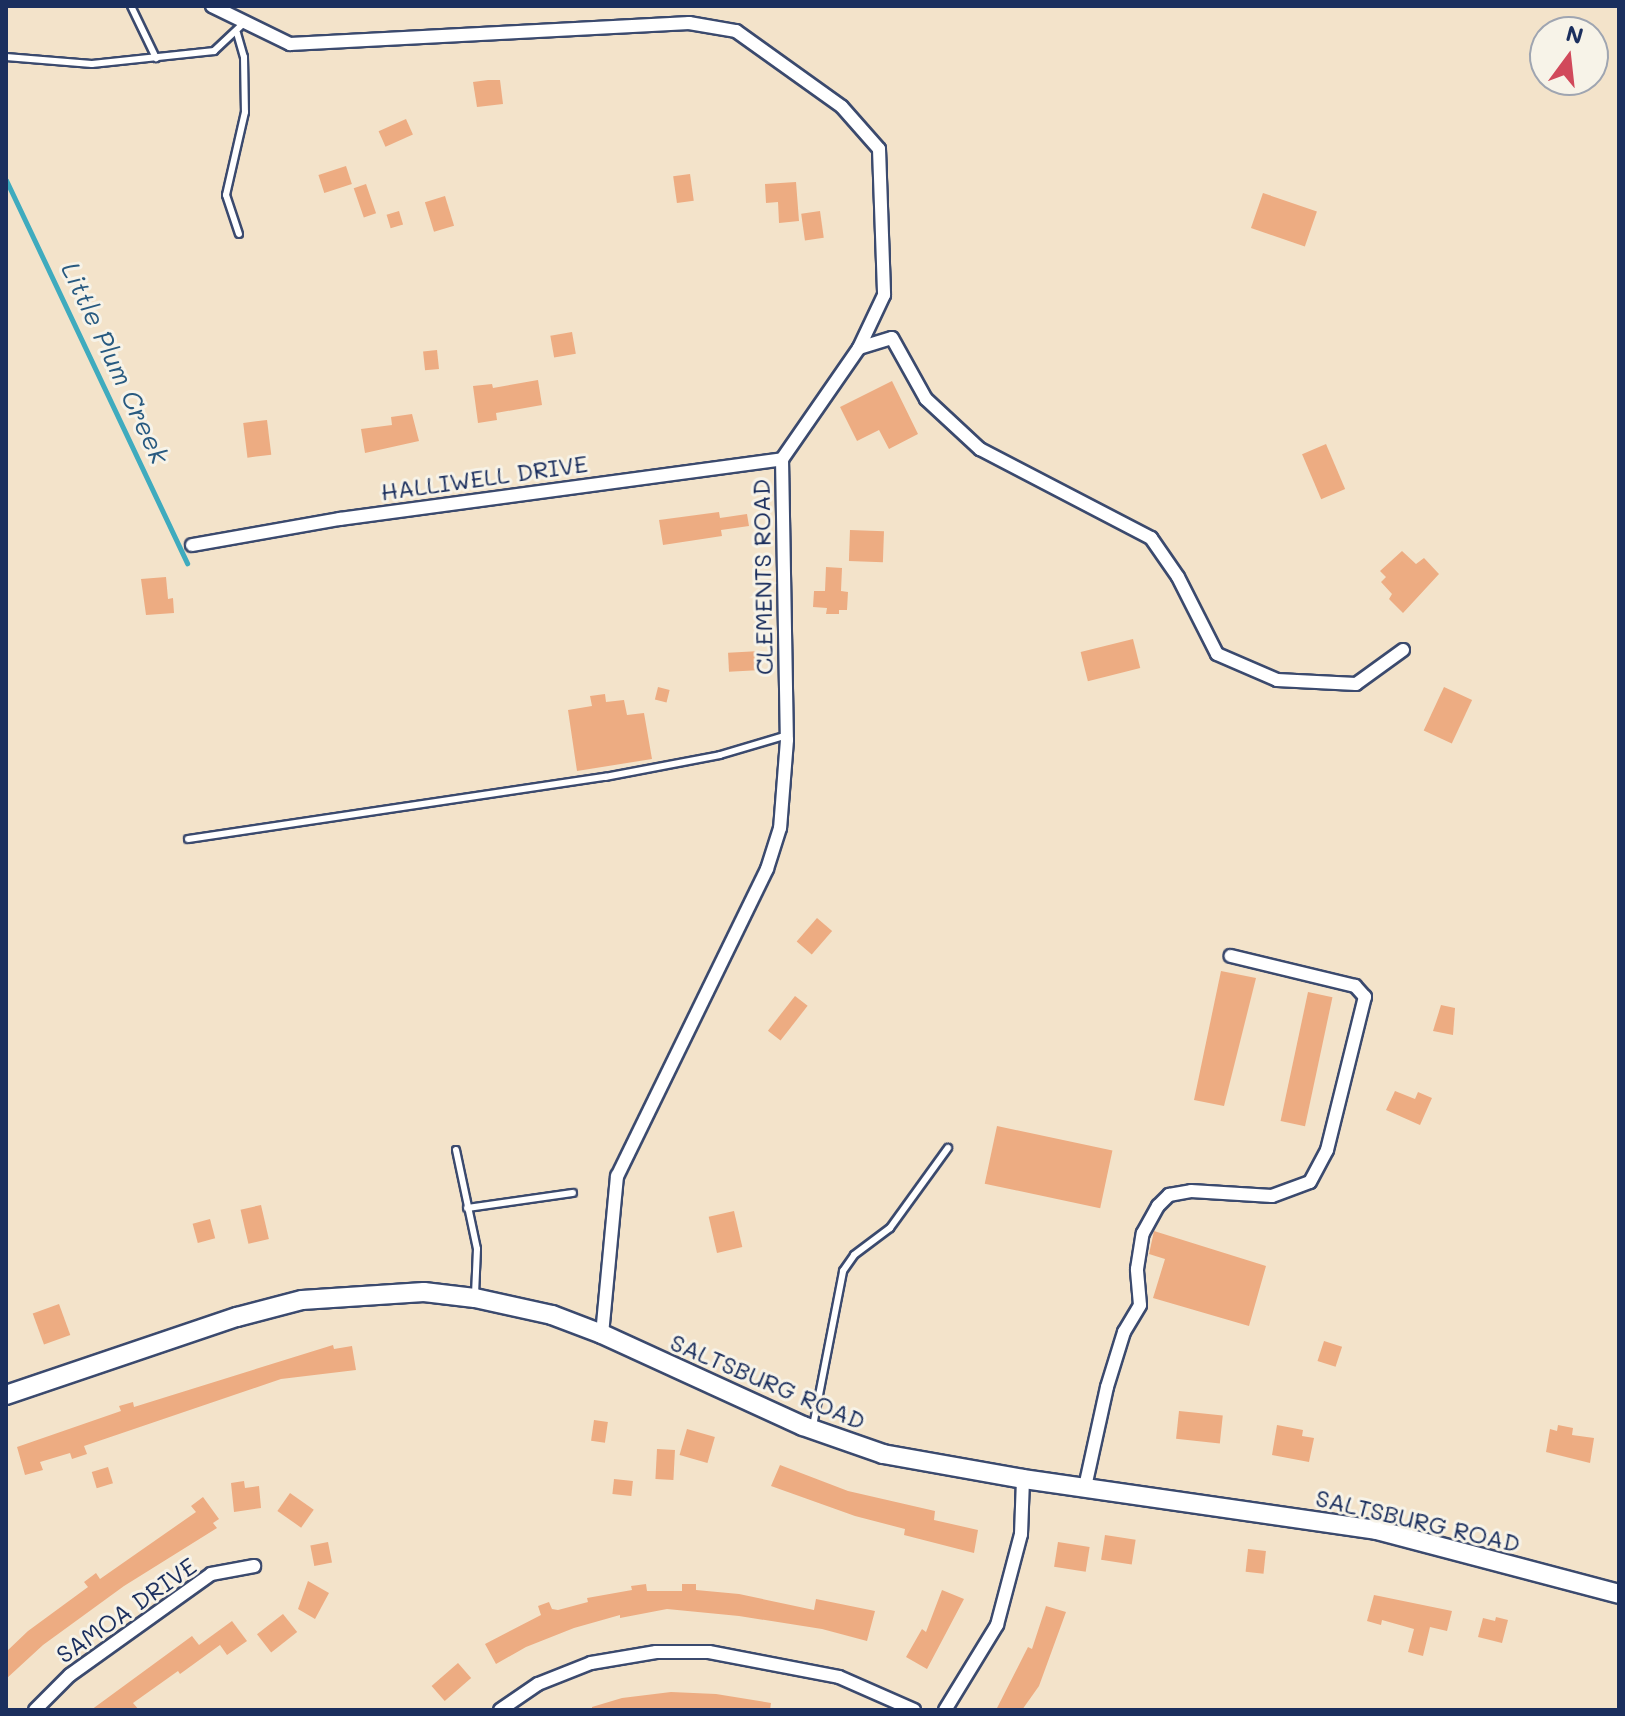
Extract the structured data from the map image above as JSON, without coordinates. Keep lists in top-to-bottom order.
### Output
{
  "streets": {
    "main road": ["SALTSBURG ROAD"],
    "street": ["HALLIWELL DRIVE", "CLEMENTS ROAD", "SAMOA DRIVE"]
  },
  "crossings": [
    ["HALLIWELL DRIVE", "CLEMENTS ROAD"],
    ["CLEMENTS ROAD", "SALTSBURG ROAD"]
  ],
  "water": ["Little Plum Creek"],
  "north": "top"
}
